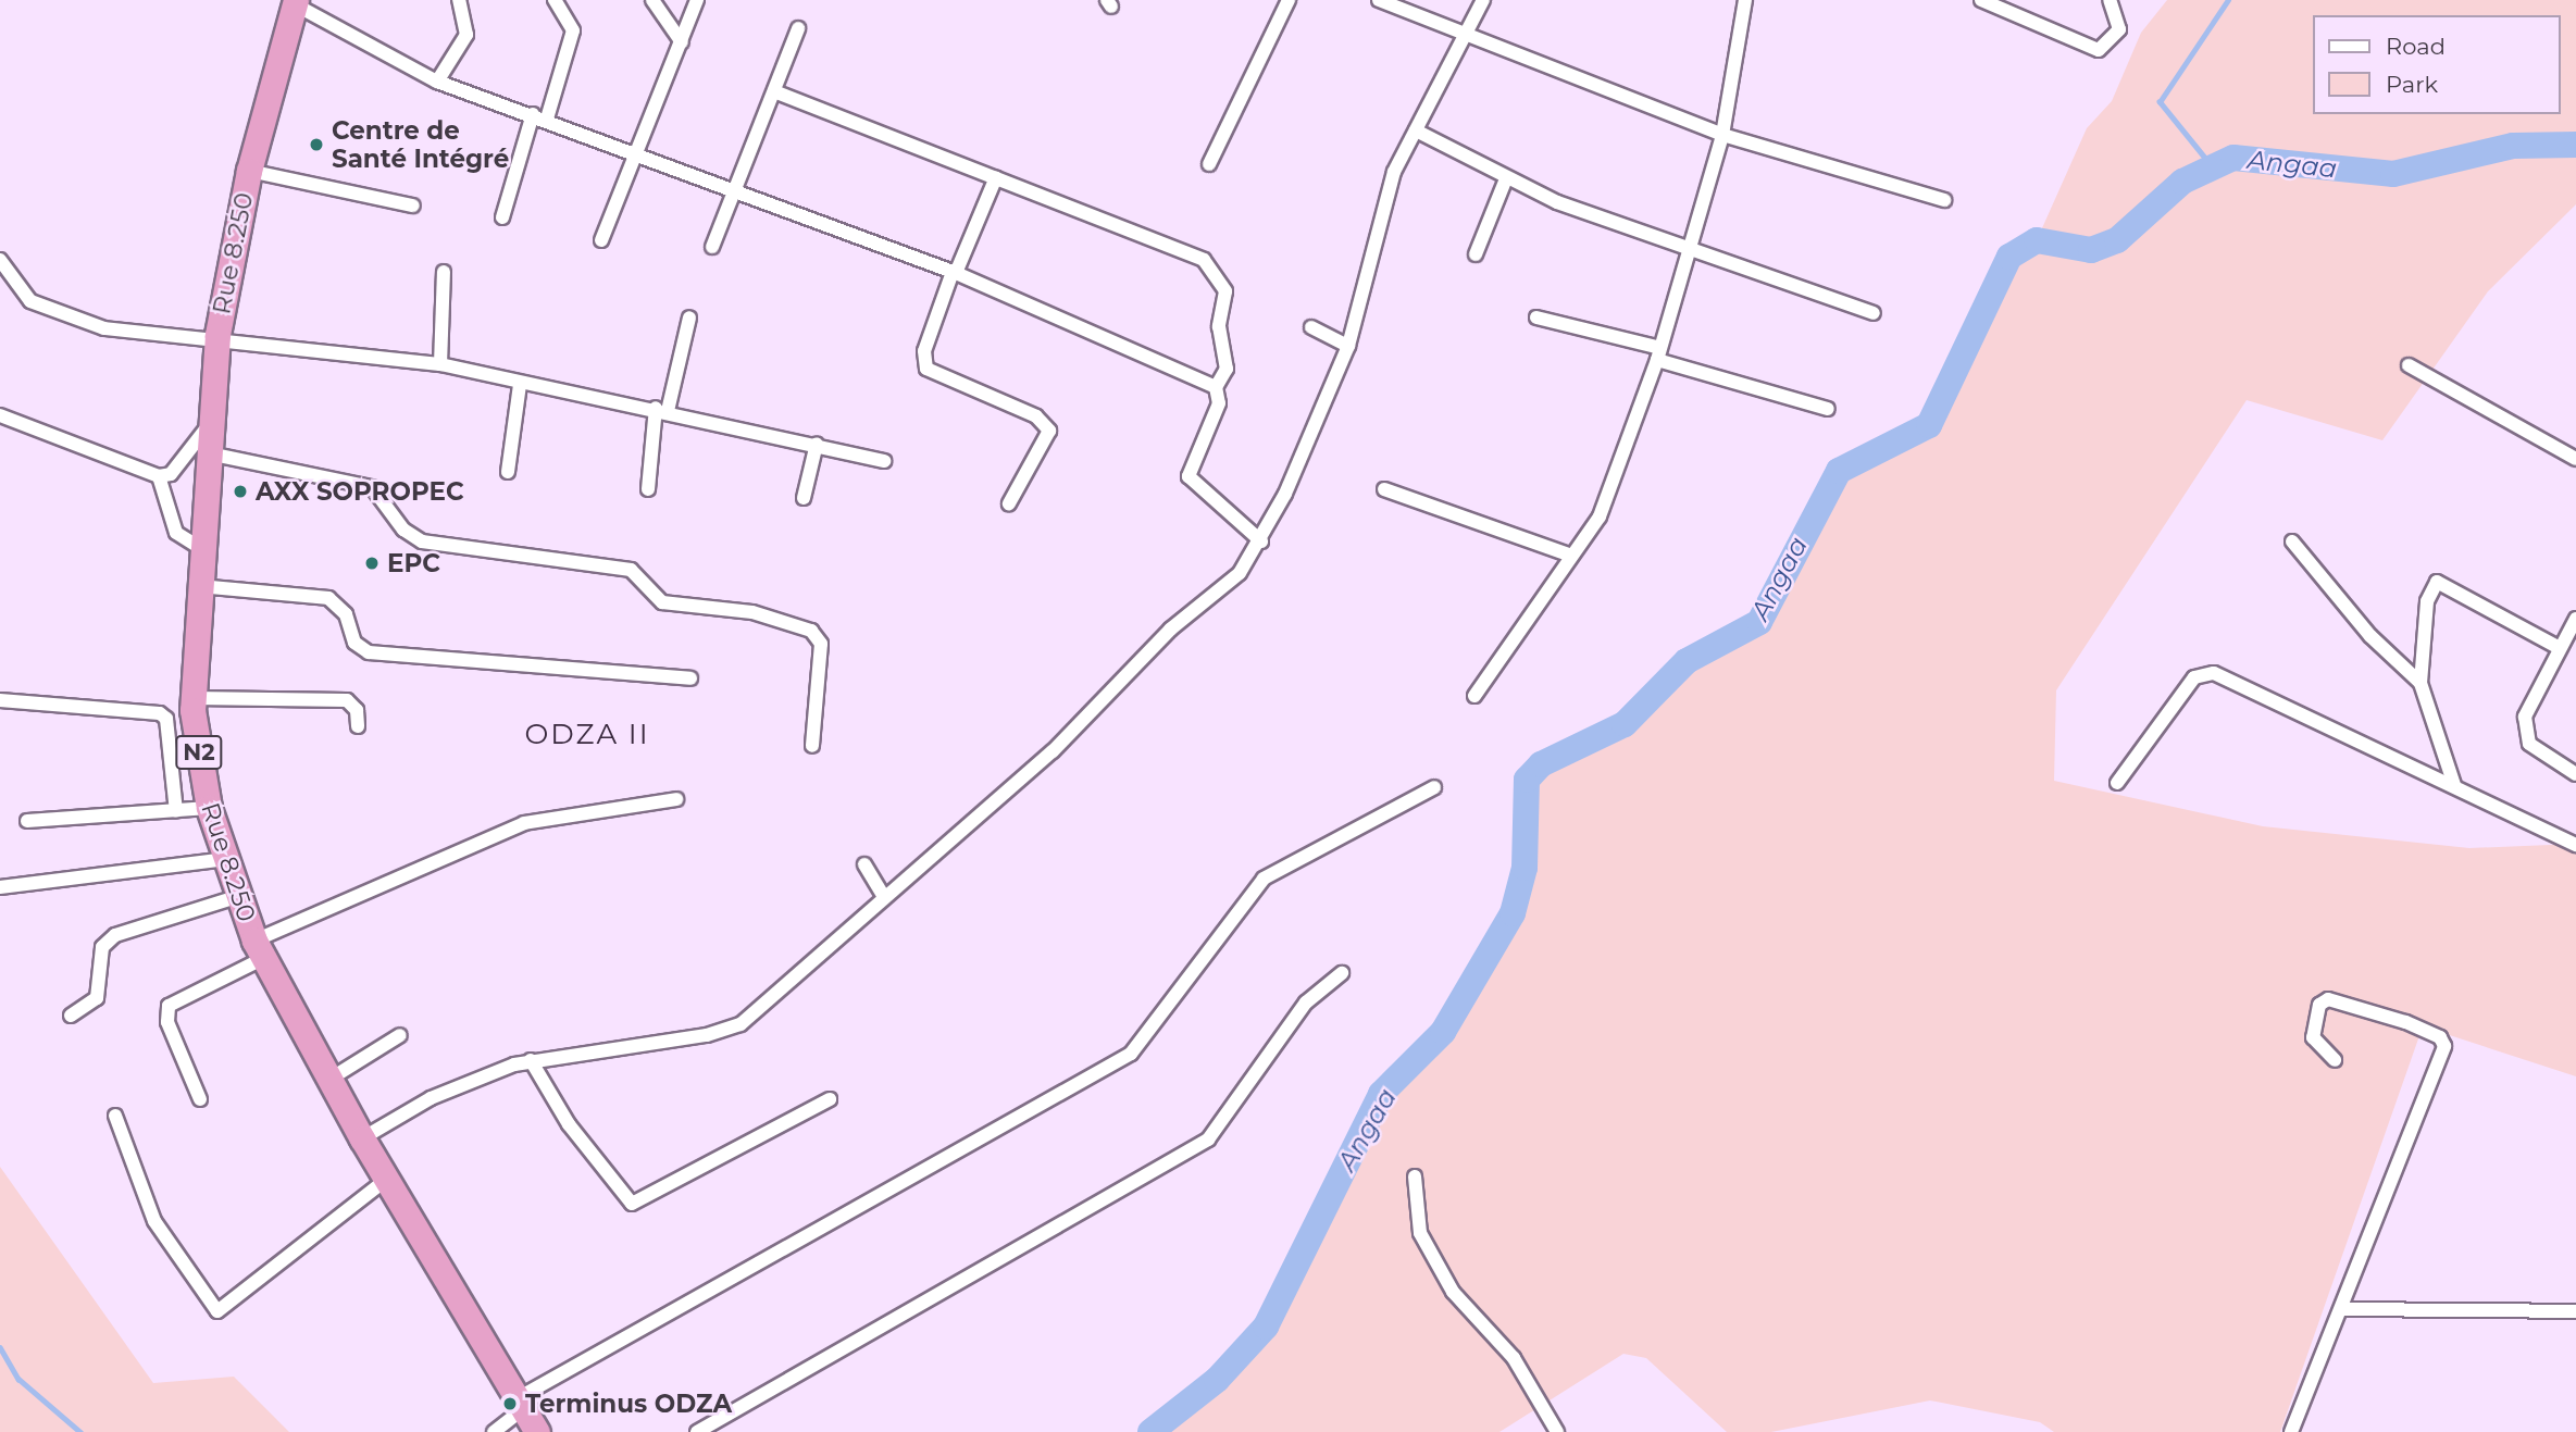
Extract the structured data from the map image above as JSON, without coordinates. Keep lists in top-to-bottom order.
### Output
{
  "streets": {
    "highway": ["Rue 8.250", "N2"]
  },
  "districts": ["ODZA II"],
  "water": ["Angaa"],
  "places": [
    "Centre de Santé Intégré",
    "AXX SOPROPEC",
    "EPC",
    "Terminus ODZA"
  ],
  "legend": ["Road", "Park"]
}
